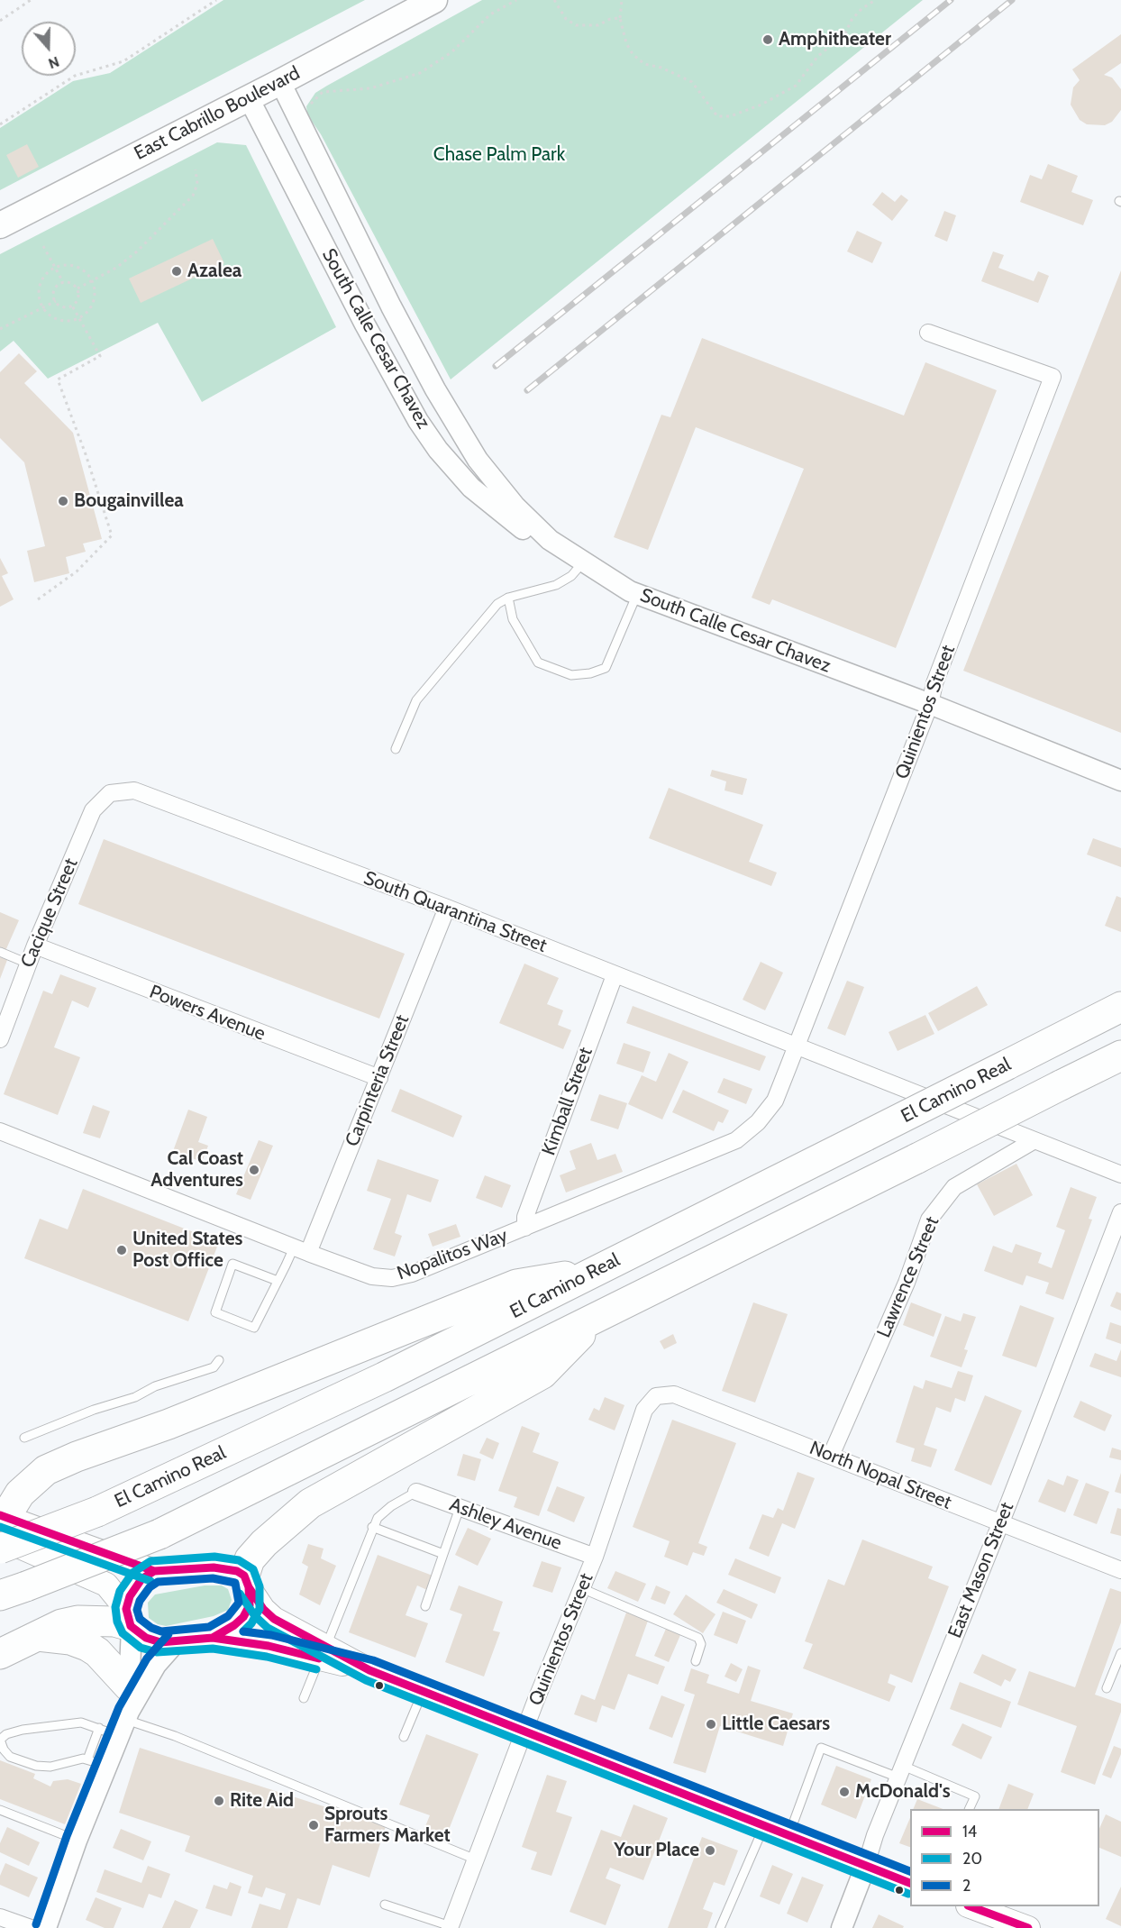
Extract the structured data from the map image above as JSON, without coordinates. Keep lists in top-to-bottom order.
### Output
{
  "streets": {
    "highway": ["El Camino Real"],
    "main road": ["East Cabrillo Boulevard"],
    "street": [
      "South Calle Cesar Chavez",
      "Quinientos Street",
      "South Quarantina Street",
      "Cacique Street",
      "Powers Avenue",
      "Carpinteria Street",
      "Kimball Street",
      "Nopalitos Way",
      "Lawrence Street",
      "North Nopal Street",
      "Ashley Avenue",
      "East Mason Street"
    ]
  },
  "crossings": [
    ["East Cabrillo Boulevard", "South Calle Cesar Chavez"],
    ["South Calle Cesar Chavez", "Quinientos Street"],
    ["Quinientos Street", "South Quarantina Street"],
    ["Quinientos Street", "Nopalitos Way"],
    ["Quinientos Street", "North Nopal Street"],
    ["Quinientos Street", "Ashley Avenue"],
    ["South Quarantina Street", "Cacique Street"],
    ["South Quarantina Street", "Carpinteria Street"],
    ["South Quarantina Street", "Kimball Street"],
    ["South Quarantina Street", "Nopalitos Way"],
    ["South Quarantina Street", "Lawrence Street"],
    ["Cacique Street", "Powers Avenue"],
    ["Powers Avenue", "Carpinteria Street"],
    ["Carpinteria Street", "Nopalitos Way"],
    ["Kimball Street", "Nopalitos Way"],
    ["Lawrence Street", "North Nopal Street"],
    ["North Nopal Street", "East Mason Street"]
  ],
  "parks": ["Chase Palm Park"],
  "places": [
    "Amphitheater",
    "Azalea",
    "Bougainvillea",
    "Cal Coast Adventures",
    "United States Post Office",
    "Little Caesars",
    "McDonald's",
    "Rite Aid",
    "Sprouts Farmers Market",
    "Your Place"
  ],
  "lines": ["transit line 14", "transit line 20", "transit line 2"],
  "legend": ["14", "20", "2"],
  "north": "bottom"
}
